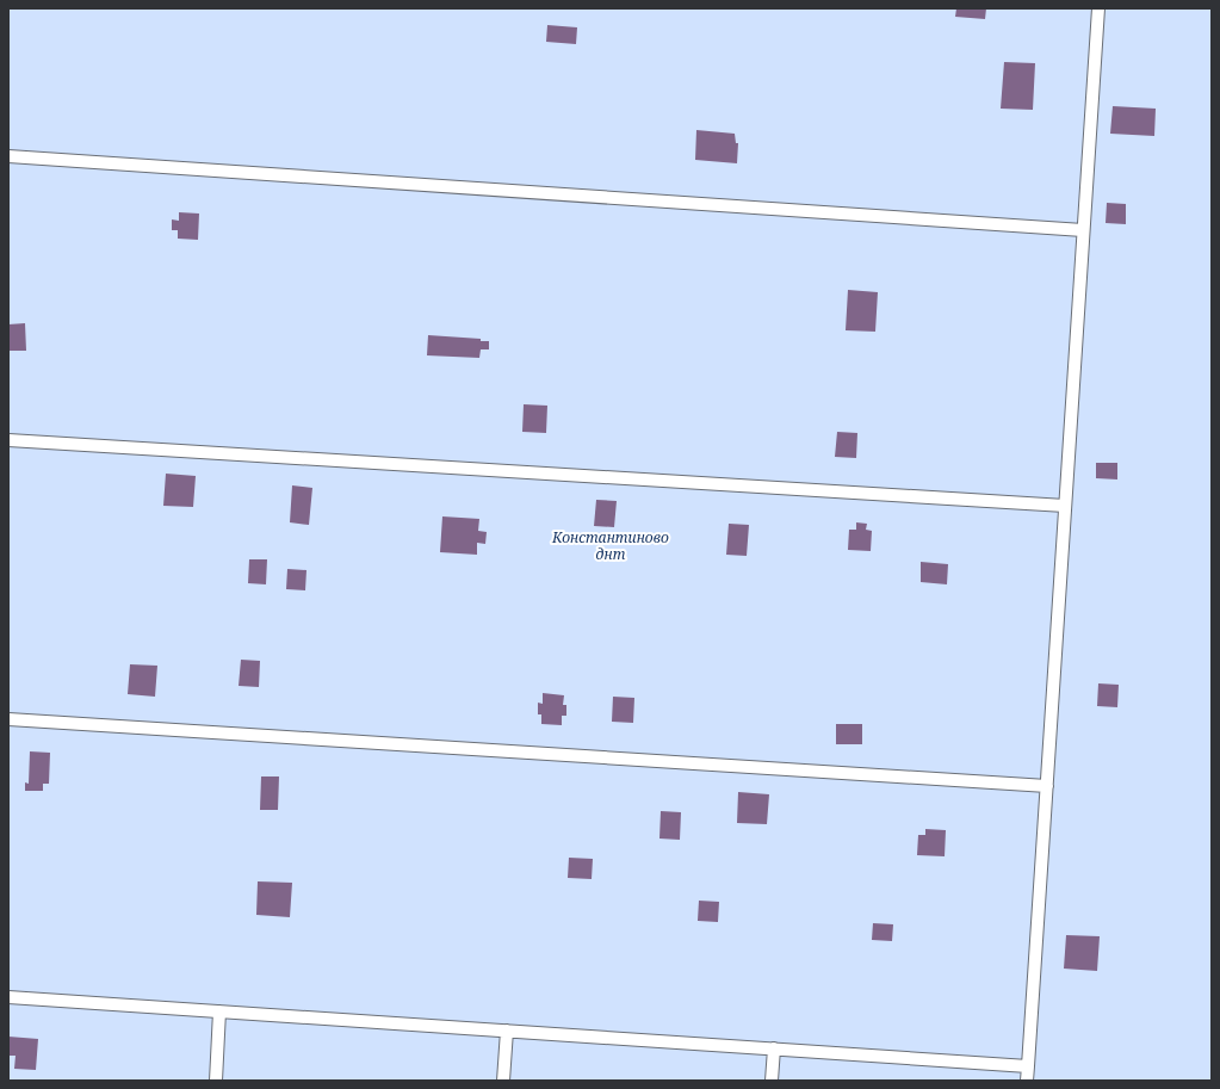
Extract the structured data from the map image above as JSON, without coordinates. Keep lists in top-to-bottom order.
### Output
{
  "parks": ["Константиново днт"]
}
